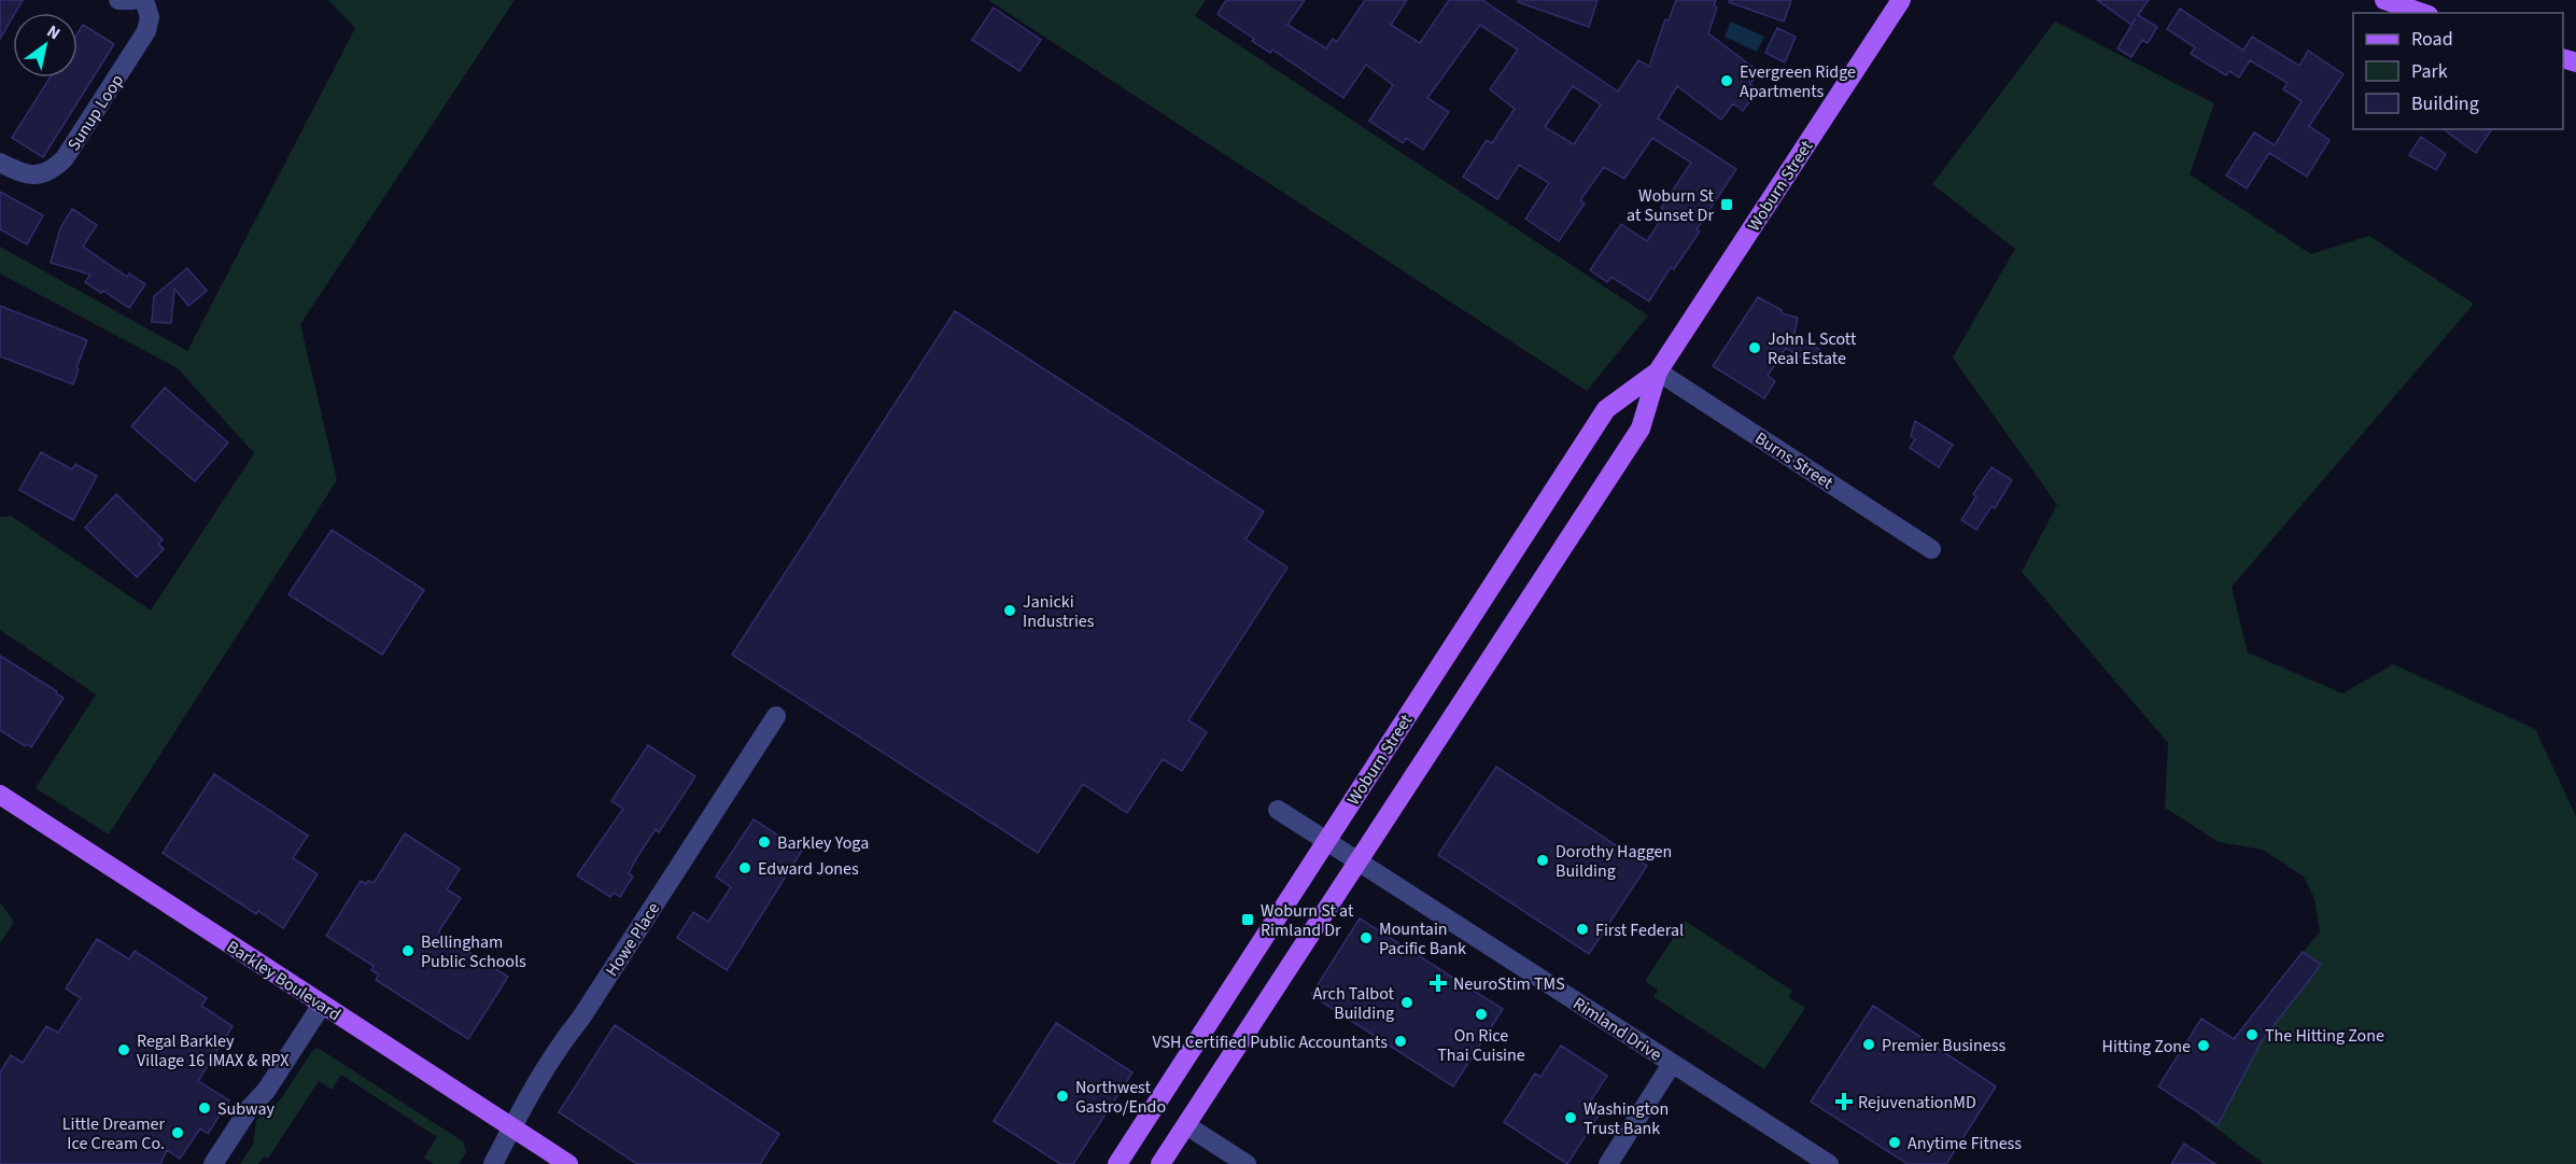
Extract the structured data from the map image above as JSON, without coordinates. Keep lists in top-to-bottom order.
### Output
{
  "streets": {
    "main road": ["Woburn Street", "Barkley Boulevard"],
    "street": [
      "Sunup Loop",
      "Burns Street",
      "Howe Place",
      "Rimland Drive"
    ]
  },
  "crossings": [
    ["Woburn Street", "Burns Street"],
    ["Woburn Street", "Rimland Drive"],
    ["Howe Place", "Barkley Boulevard"]
  ],
  "places": {
    "other": [
      "Evergreen Ridge Apartments",
      "John L Scott Real Estate",
      "Janicki Industries",
      "Barkley Yoga",
      "Dorothy Haggen Building",
      "Edward Jones",
      "First Federal",
      "Mountain Pacific Bank",
      "Bellingham Public Schools",
      "Arch Talbot Building",
      "On Rice Thai Cuisine",
      "The Hitting Zone",
      "VSH Certified Public Accountants",
      "Premier Business",
      "Hitting Zone",
      "Regal Barkley Village 16 IMAX & RPX",
      "Northwest Gastro/Endo",
      "Subway",
      "Washington Trust Bank",
      "Little Dreamer Ice Cream Co.",
      "Anytime Fitness"
    ],
    "transit": ["Woburn St at Sunset Dr", "Woburn St at Rimland Dr"],
    "health": ["NeuroStim TMS", "RejuvenationMD"]
  },
  "legend": ["Road", "Park", "Building"],
  "north": "top right"
}
